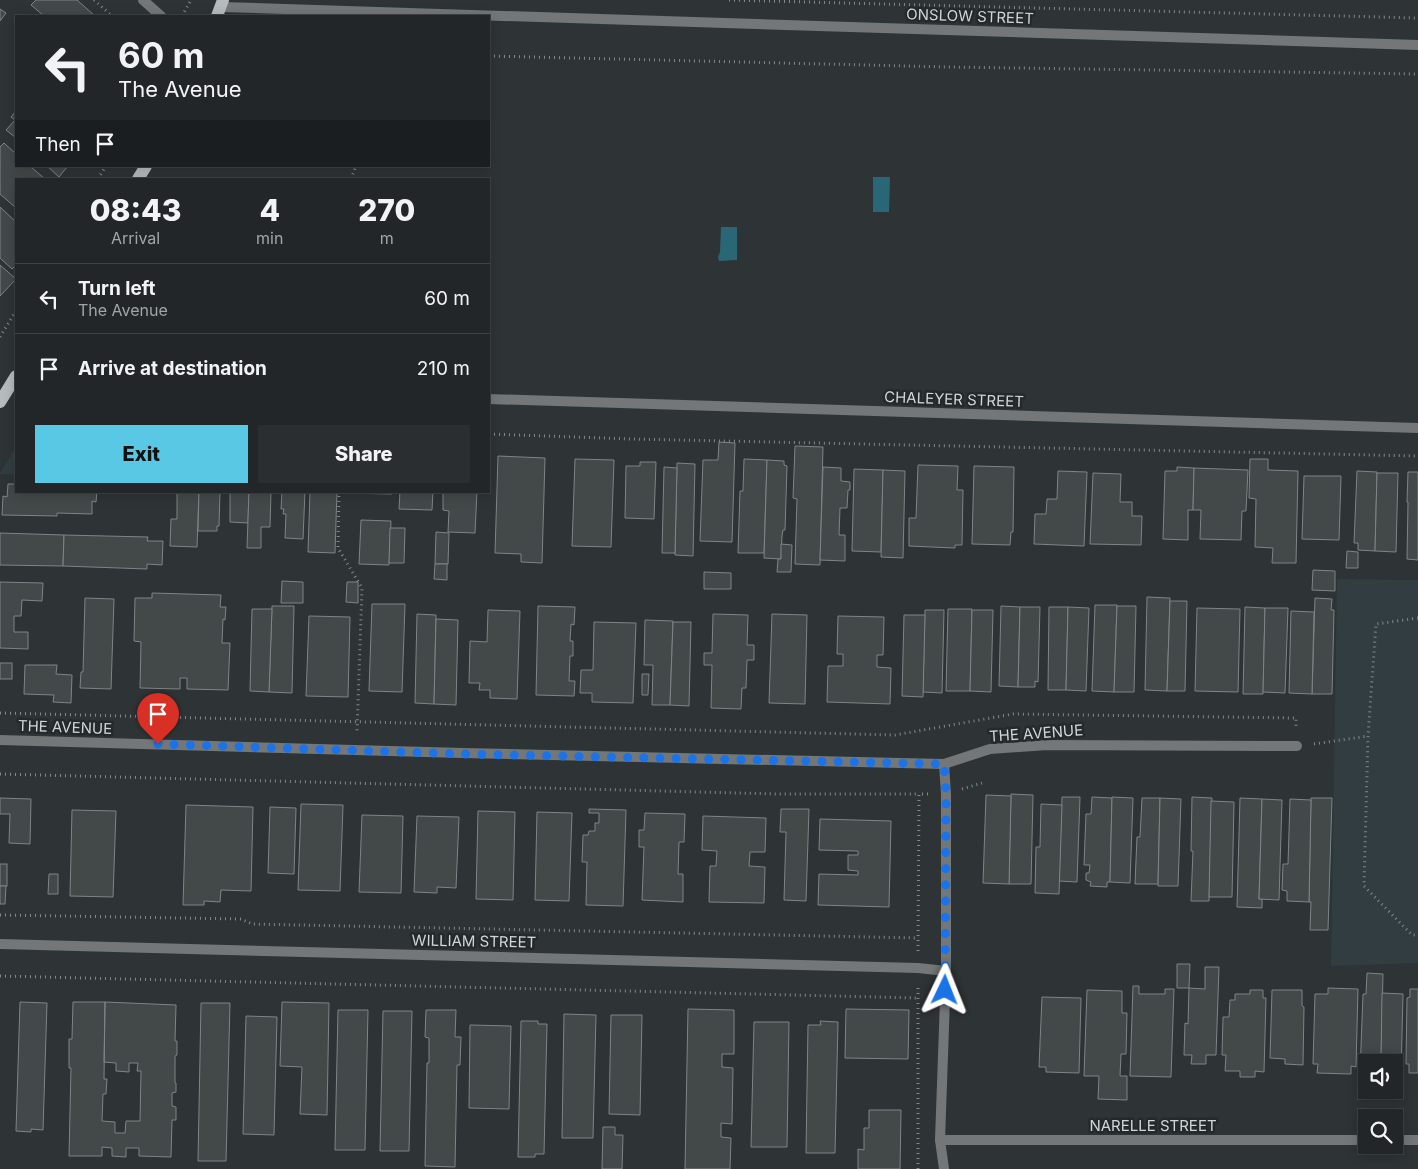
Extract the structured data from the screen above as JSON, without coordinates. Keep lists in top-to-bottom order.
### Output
{
  "streets": {
    "street": [
      "ONSLOW STREET",
      "CHALEYER STREET",
      "THE AVENUE",
      "WILLIAM STREET",
      "NARELLE STREET"
    ]
  },
  "page": {
    "turn": ["60 m", "The Avenue"],
    "then": "Then",
    "eta": [
      "08:43",
      "Arrival",
      "4",
      "min",
      "270",
      "m"
    ],
    "list": [
      {
        "name": "Turn left",
        "note": "The Avenue",
        "value": "60 m"
      },
      {
        "name": "Arrive at destination",
        "value": "210 m"
      }
    ],
    "buttons": ["Exit", "Share"]
  }
}
